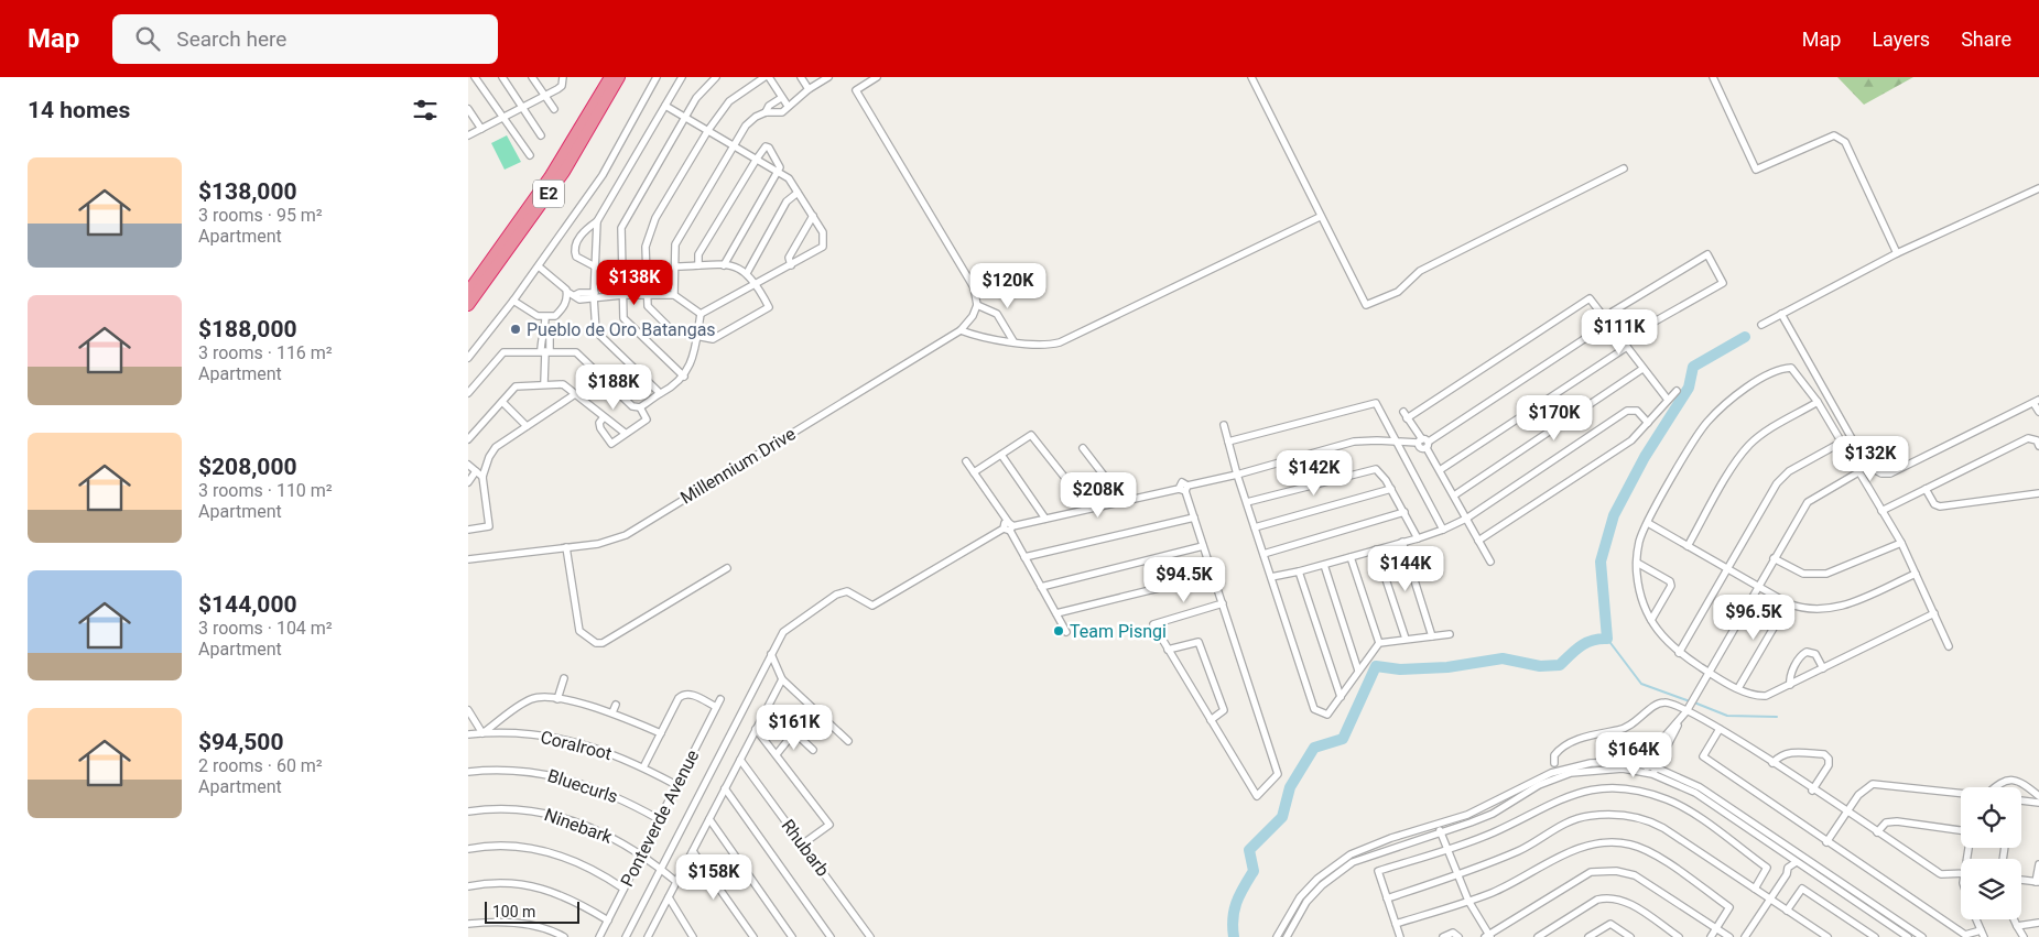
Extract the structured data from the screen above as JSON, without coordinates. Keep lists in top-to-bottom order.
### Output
{
  "streets": {
    "highway": ["E2"],
    "street": [
      "Millennium Drive",
      "Coralroot",
      "Bluecurls",
      "Ponteverde Avenue",
      "Ninebark",
      "Rhubarb"
    ]
  },
  "crossings": [
    ["Coralroot", "Ponteverde Avenue"],
    ["Bluecurls", "Ponteverde Avenue"],
    ["Ponteverde Avenue", "Ninebark"]
  ],
  "places": ["Pueblo de Oro Batangas", "Team Pisngi"],
  "scale_bar": "100 m",
  "page": {
    "header": "Map",
    "search": "Search here",
    "nav": ["Map", "Layers", "Share"],
    "heading": "14 homes",
    "list": [
      {
        "name": "$138,000",
        "note": "3 rooms · 95 m² · Apartment"
      },
      {
        "name": "$188,000",
        "note": "3 rooms · 116 m² · Apartment"
      },
      {
        "name": "$208,000",
        "note": "3 rooms · 110 m² · Apartment"
      },
      {
        "name": "$144,000",
        "note": "3 rooms · 104 m² · Apartment"
      },
      {
        "name": "$94,500",
        "note": "2 rooms · 60 m² · Apartment"
      }
    ],
    "price": [
      "$138K",
      "$120K",
      "$111K",
      "$188K",
      "$170K",
      "$132K",
      "$142K",
      "$208K",
      "$144K",
      "$94.5K",
      "$96.5K",
      "$161K",
      "$164K",
      "$158K"
    ],
    "scale": "100 m"
  }
}
